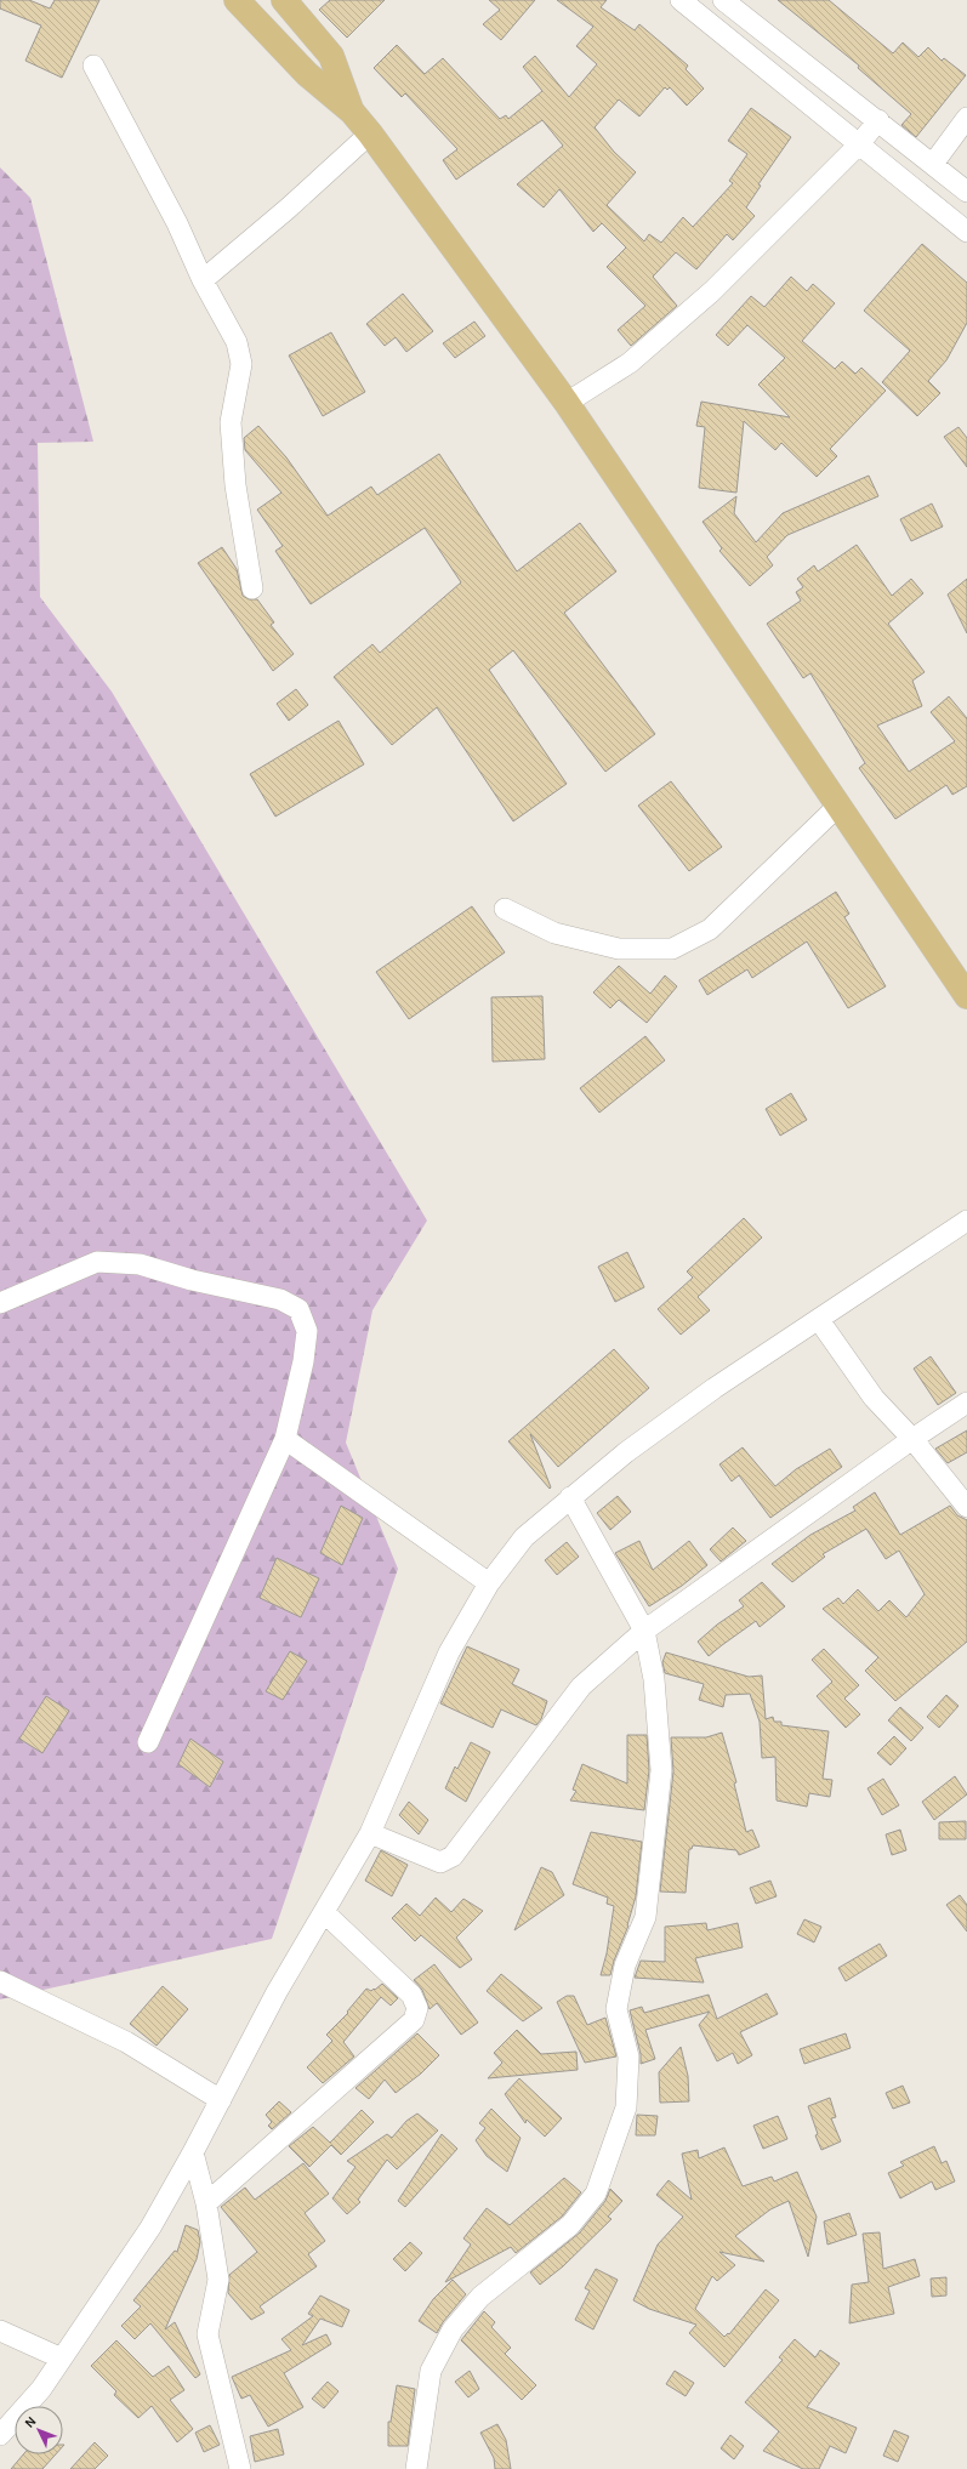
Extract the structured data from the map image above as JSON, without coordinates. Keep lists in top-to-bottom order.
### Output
{
  "north": "top left"
}
